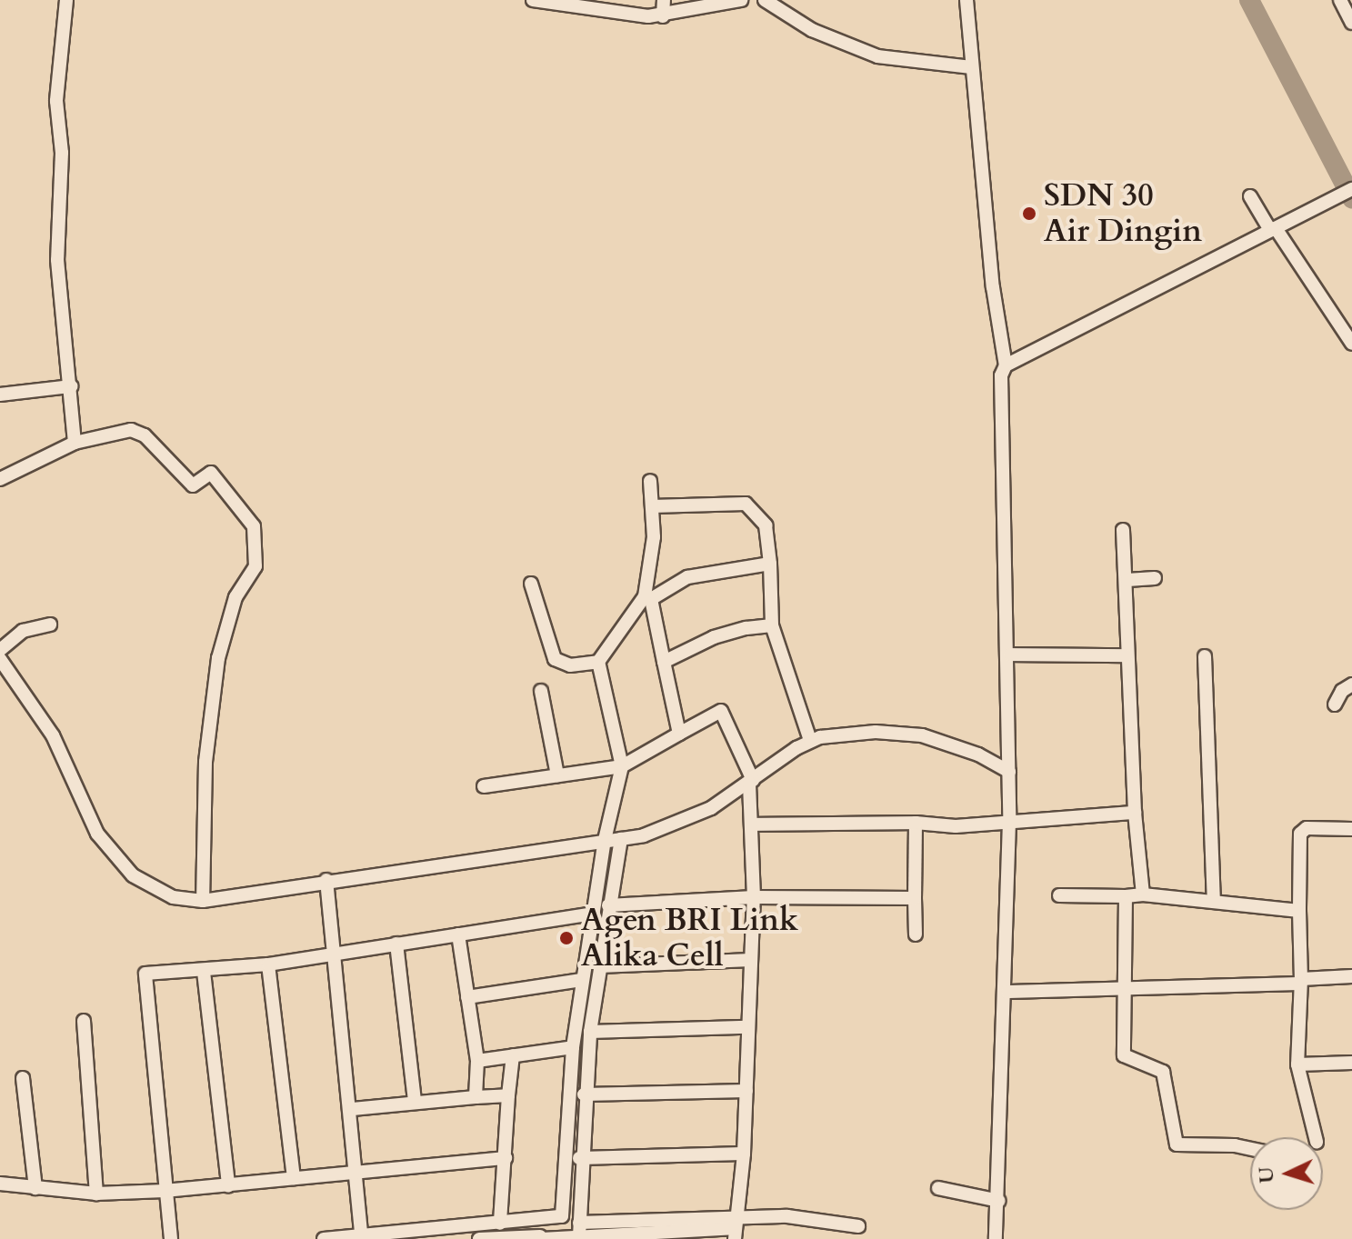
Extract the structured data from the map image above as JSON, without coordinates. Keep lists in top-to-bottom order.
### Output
{
  "places": ["SDN 30 Air Dingin", "Agen BRI Link Alika Cell"],
  "north": "left"
}
